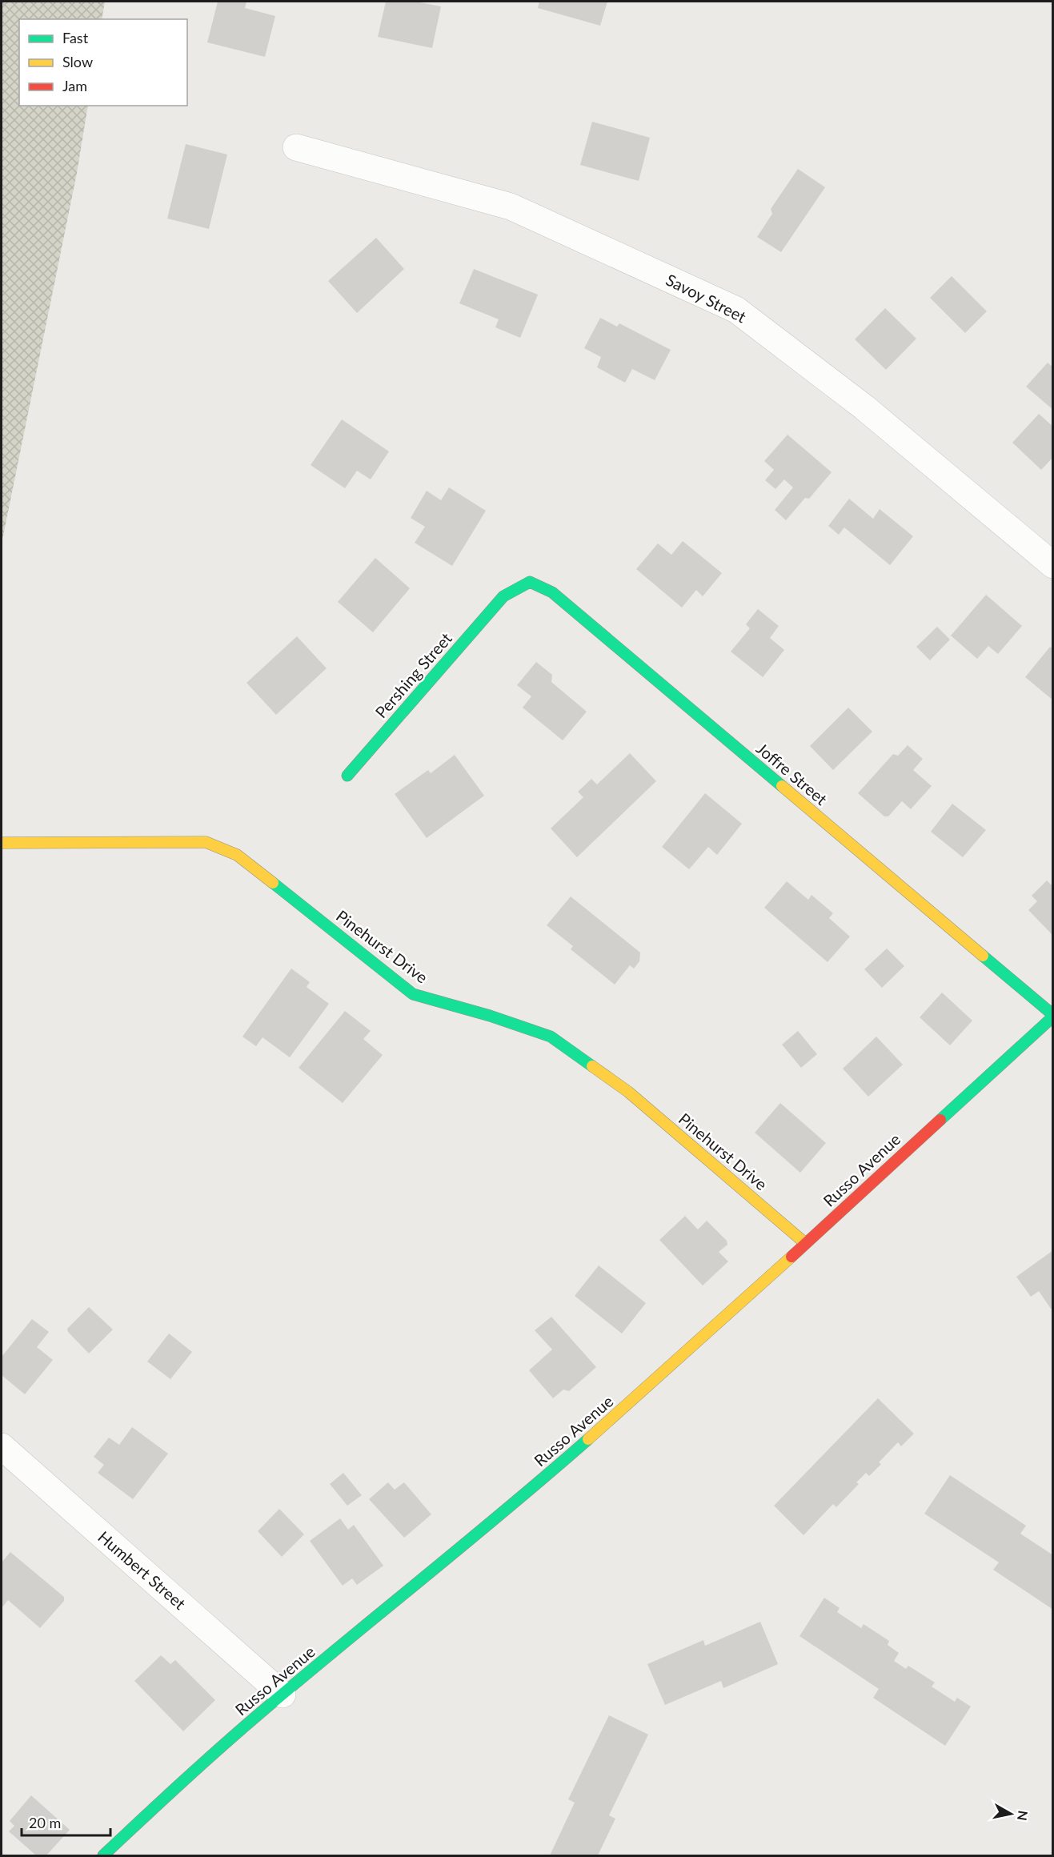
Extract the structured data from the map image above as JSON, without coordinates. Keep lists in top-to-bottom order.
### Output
{
  "streets": {
    "street": [
      "Savoy Street",
      "Pershing Street",
      "Joffre Street",
      "Pinehurst Drive",
      "Russo Avenue",
      "Humbert Street"
    ]
  },
  "crossings": [
    ["Pershing Street", "Joffre Street"],
    ["Joffre Street", "Russo Avenue"],
    ["Pinehurst Drive", "Russo Avenue"],
    ["Russo Avenue", "Humbert Street"]
  ],
  "legend": ["Fast", "Slow", "Jam"],
  "scale_bar": "20 m",
  "north": "right"
}
